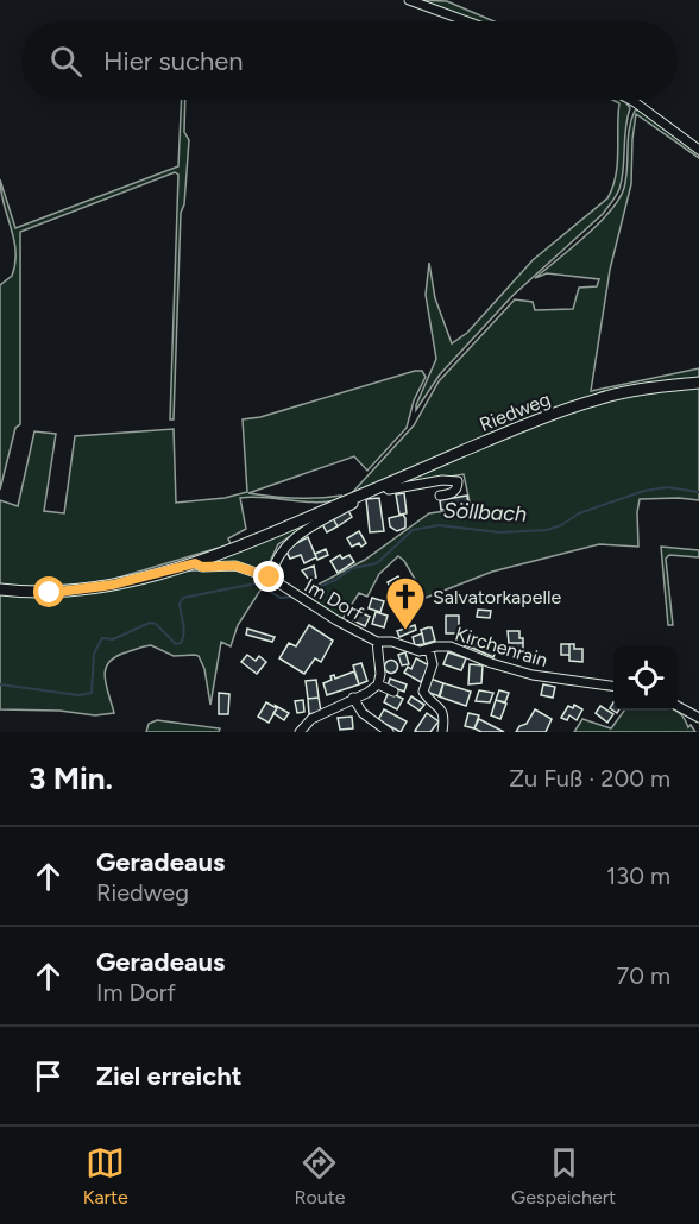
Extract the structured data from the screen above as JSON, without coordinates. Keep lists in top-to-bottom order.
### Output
{
  "streets": {
    "main road": ["Riedweg"],
    "street": ["Im Dorf", "Kirchenrain"]
  },
  "crossings": [
    ["Riedweg", "Im Dorf"],
    ["Im Dorf", "Kirchenrain"]
  ],
  "water": ["Söllbach"],
  "places": {
    "church": ["Salvatorkapelle"]
  },
  "page": {
    "search": "Hier suchen",
    "heading": ["3 Min.", "Zu Fuß · 200 m"],
    "list": [
      ["Geradeaus", "Riedweg", "130 m"],
      ["Geradeaus", "Im Dorf", "70 m"],
      "Ziel erreicht"
    ],
    "nav": ["Karte", "Route", "Gespeichert"]
  }
}
